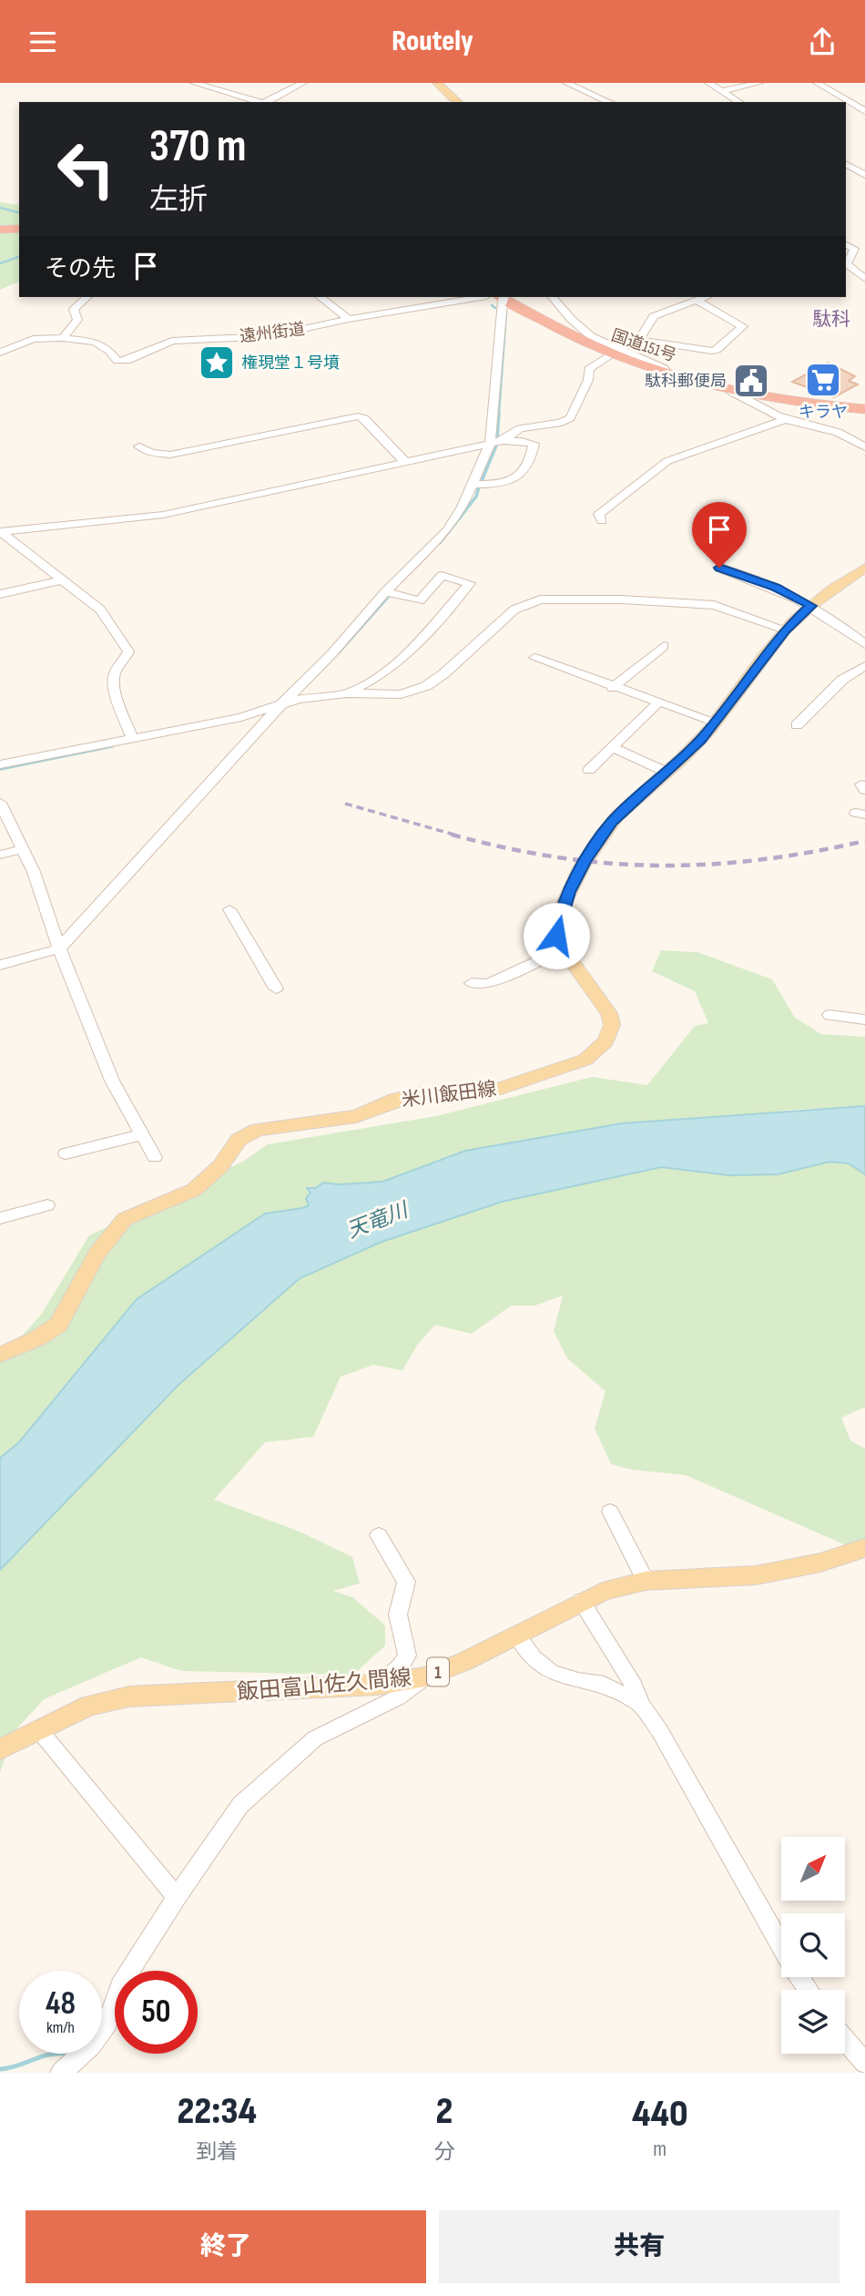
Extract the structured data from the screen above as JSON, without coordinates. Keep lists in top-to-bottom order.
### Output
{
  "streets": {
    "highway": ["国道151号"],
    "main road": ["米川飯田線", "1", "飯田富山佐久間線"],
    "street": ["遠州街道"]
  },
  "districts": ["駄科"],
  "water": ["天竜川"],
  "places": {
    "place": ["権現堂１号墳"],
    "supermarket": ["キラヤ"],
    "public building": ["駄科郵便局"]
  },
  "north": "top right",
  "page": {
    "header": "Routely",
    "turn": ["370 m", "左折"],
    "then": "その先",
    "speed": "48 km/h",
    "limit": "50",
    "eta": [
      "22:34",
      "到着",
      "2",
      "分",
      "440",
      "m"
    ],
    "buttons": ["終了", "共有"]
  }
}
